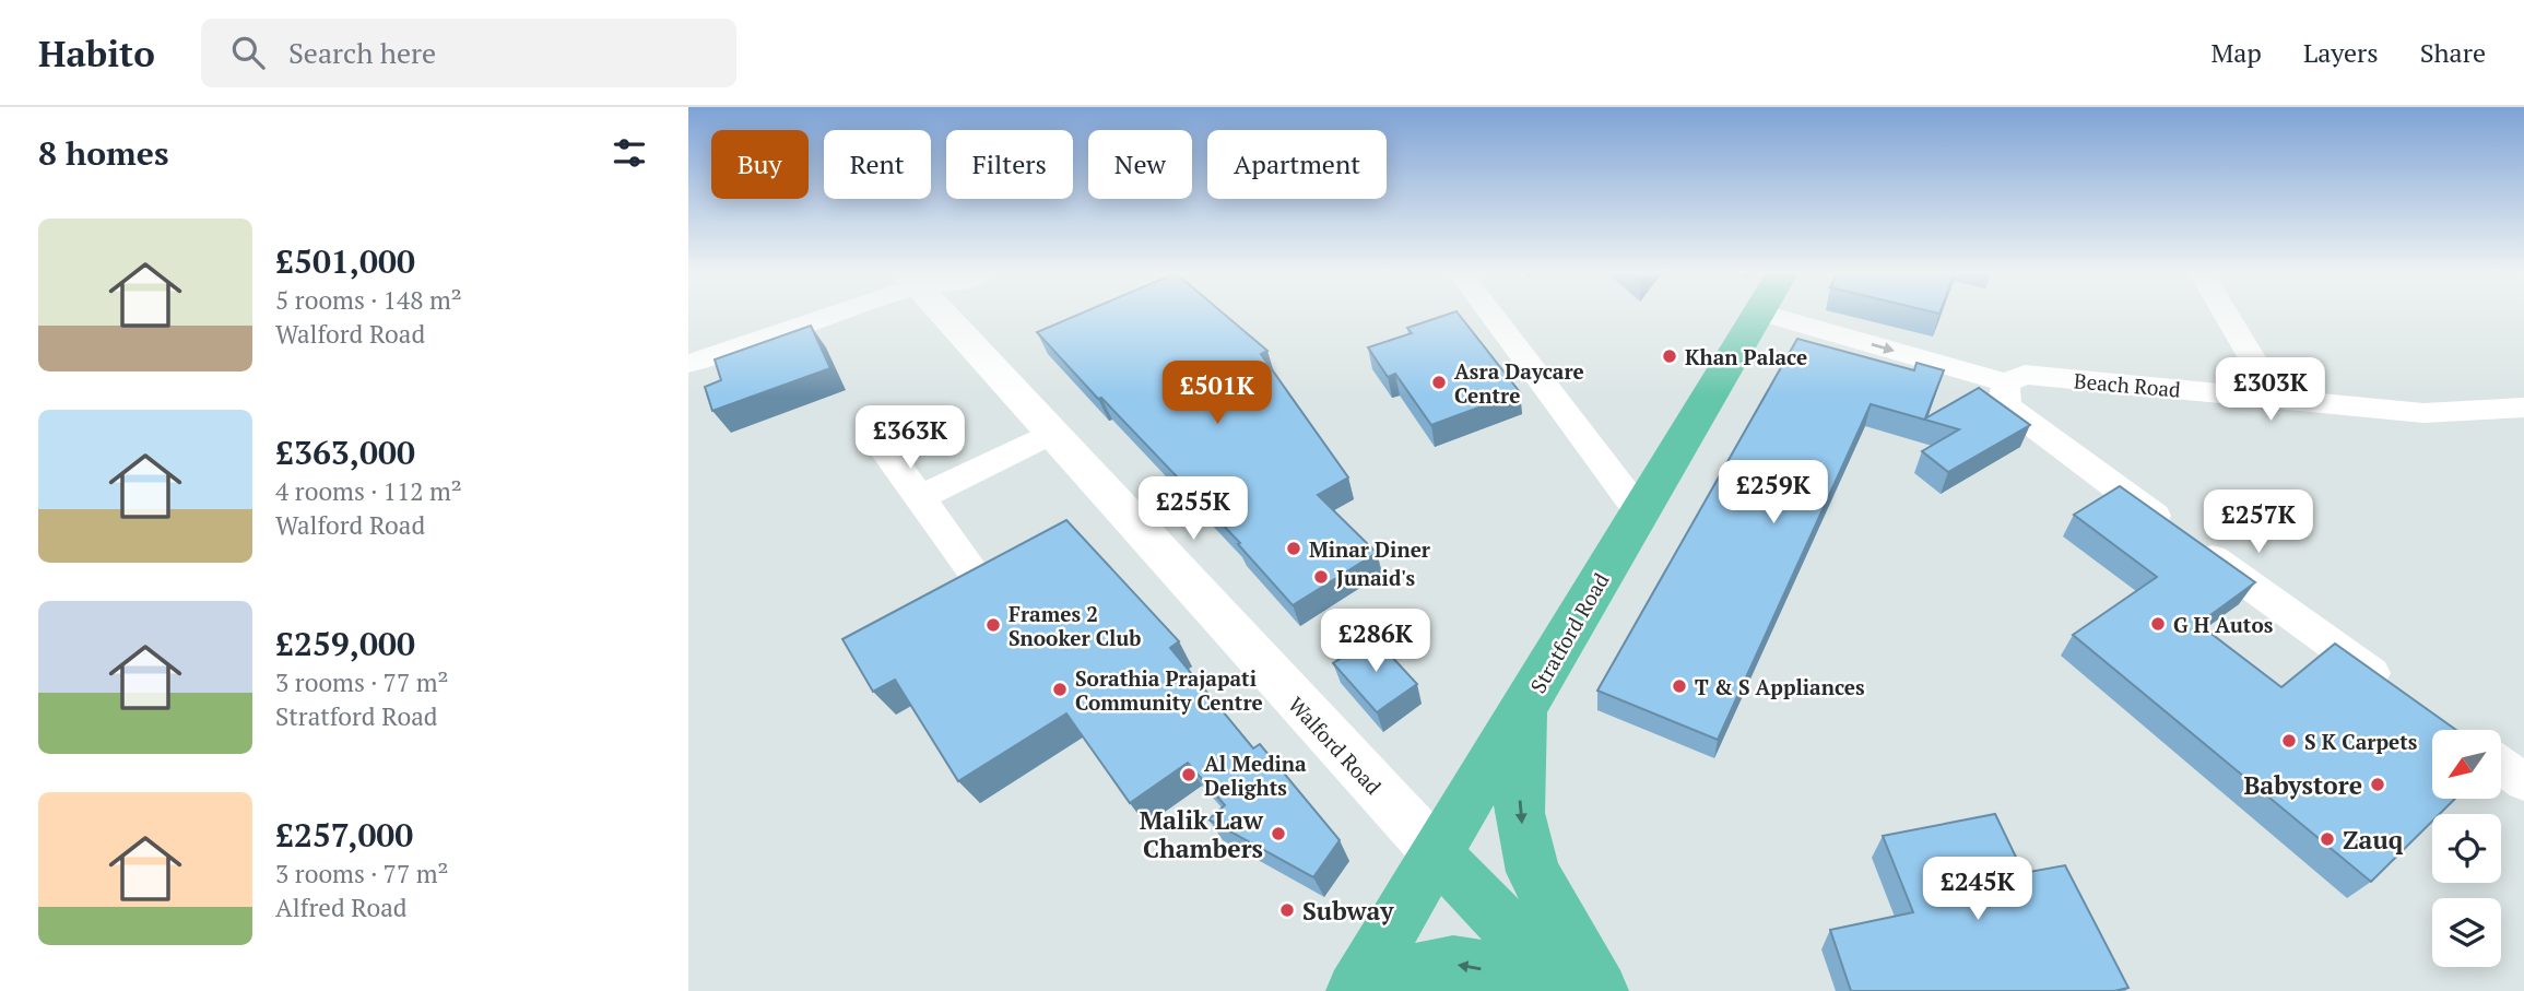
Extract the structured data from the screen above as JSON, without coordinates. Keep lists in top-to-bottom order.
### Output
{
  "streets": {
    "highway": ["Stratford Road"],
    "main road": ["Walford Road"],
    "street": ["Beach Road"]
  },
  "crossings": [
    ["Stratford Road", "Walford Road"]
  ],
  "places": [
    "Khan Palace",
    "Asra Daycare Centre",
    "Minar Diner",
    "Junaid's",
    "G H Autos",
    "Frames 2 Snooker Club",
    "T & S Appliances",
    "Sorathia Prajapati Community Centre",
    "S K Carpets",
    "Al Medina Delights",
    "Babystore",
    "Malik Law Chambers",
    "Zauq",
    "Subway"
  ],
  "north": "bottom left",
  "page": {
    "header": "Habito",
    "search": "Search here",
    "nav": ["Map", "Layers", "Share"],
    "heading": "8 homes",
    "chip": [
      "Buy",
      "Rent",
      "Filters",
      "New",
      "Apartment"
    ],
    "list": [
      {
        "name": "£501,000",
        "note": "5 rooms · 148 m² · Walford Road"
      },
      {
        "name": "£363,000",
        "note": "4 rooms · 112 m² · Walford Road"
      },
      {
        "name": "£259,000",
        "note": "3 rooms · 77 m² · Stratford Road"
      },
      {
        "name": "£257,000",
        "note": "3 rooms · 77 m² · Alfred Road"
      }
    ],
    "price": [
      "£303K",
      "£501K",
      "£363K",
      "£259K",
      "£255K",
      "£257K",
      "£286K",
      "£245K"
    ]
  }
}
